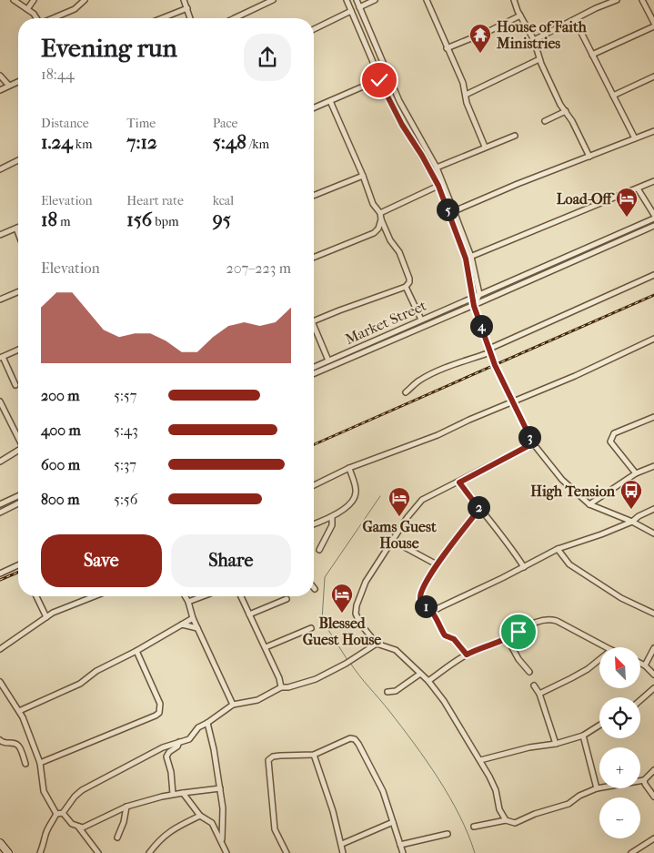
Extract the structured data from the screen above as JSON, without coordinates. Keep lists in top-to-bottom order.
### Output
{
  "streets": {
    "street": ["Market Street"]
  },
  "places": {
    "temple": ["House of Faith Ministries"],
    "hotel": ["Load-Off", "Gams Guest House", "Blessed Guest House"],
    "bus stop": ["High Tension"]
  },
  "north": "top left",
  "page": {
    "heading": ["Evening run", "18:44"],
    "stats": [
      ["Distance", "1.24 km"],
      ["Time", "7:12"],
      ["Pace", "5:48 /km"],
      ["Elevation", "18 m"],
      ["Heart rate", "156 bpm"],
      ["kcal", "95"]
    ],
    "pins": [
      "5",
      "4",
      "3",
      "2",
      "1"
    ],
    "chart": ["Elevation", "207–223 m"],
    "list": [
      {
        "name": "200 m",
        "note": "5:57"
      },
      {
        "name": "400 m",
        "note": "5:43"
      },
      {
        "name": "600 m",
        "note": "5:37"
      },
      {
        "name": "800 m",
        "note": "5:56"
      }
    ],
    "buttons": ["Save", "Share"],
    "map_buttons": ["+", "−"]
  }
}
